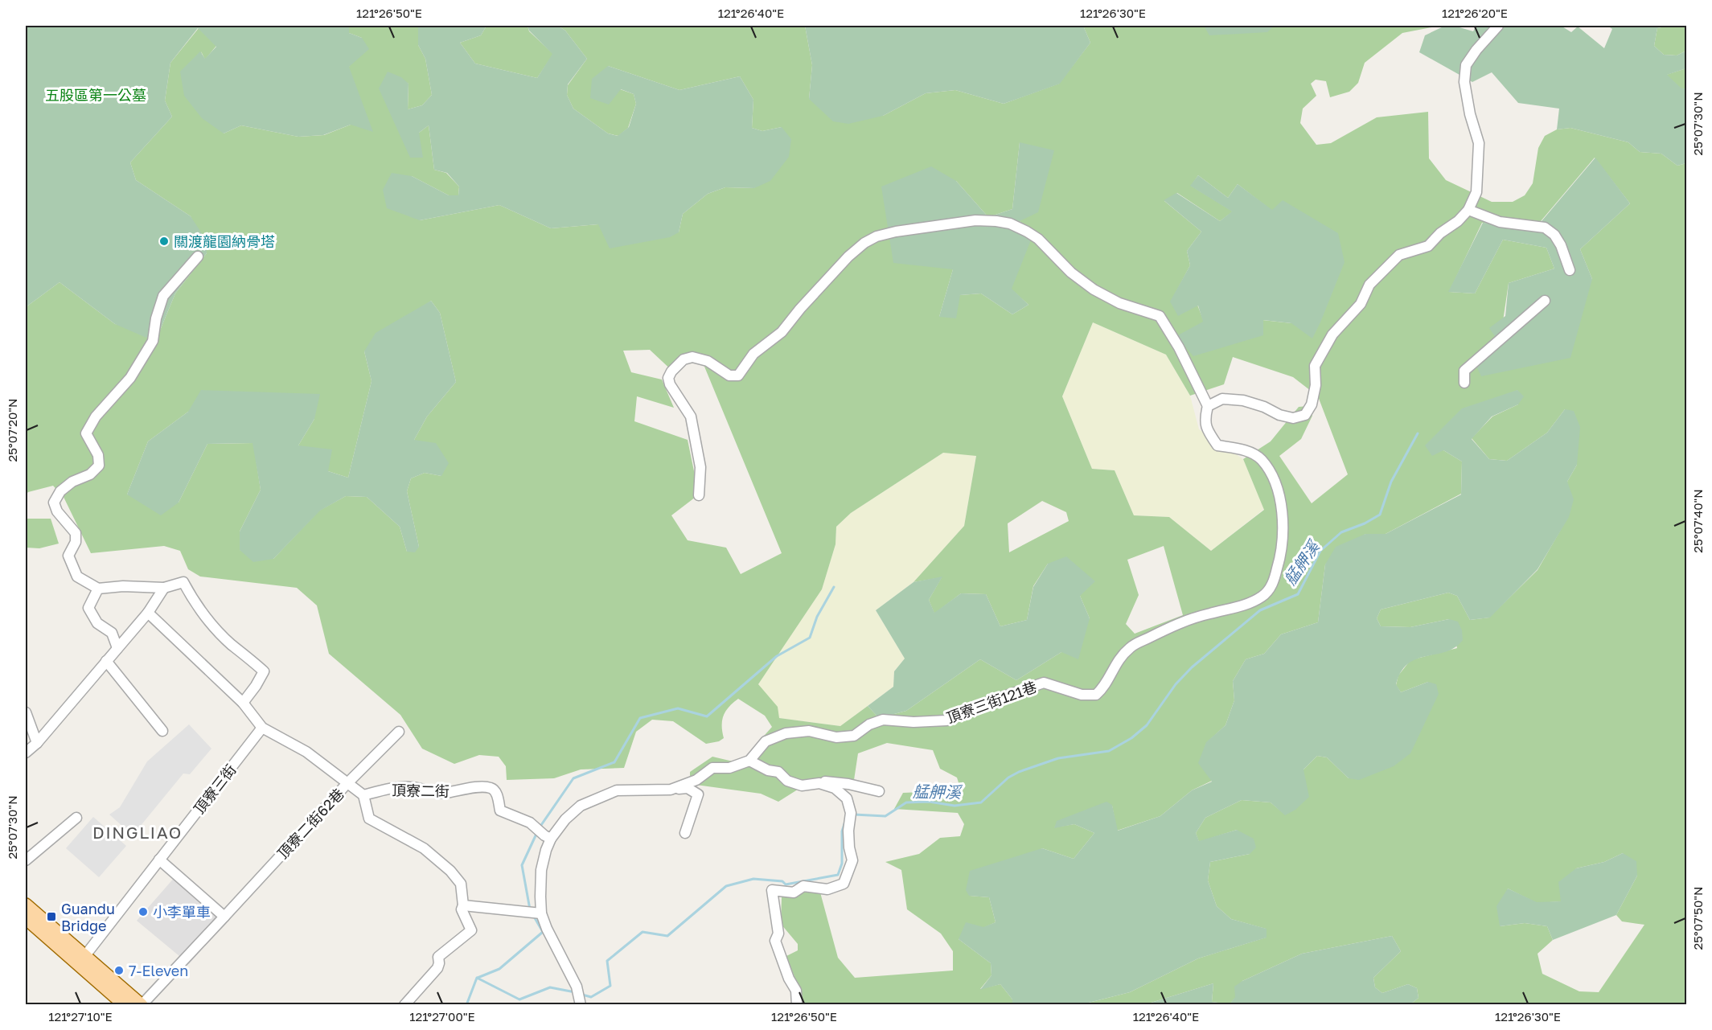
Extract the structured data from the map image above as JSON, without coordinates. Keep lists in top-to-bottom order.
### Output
{
  "streets": {
    "street": [
      "頂寮三街121巷",
      "頂寮三街",
      "頂寮二街",
      "頂寮二街62巷"
    ]
  },
  "districts": ["DINGLIAO"],
  "water": ["艋舺溪"],
  "parks": ["五股區第一公墓"],
  "places": {
    "other": ["關渡龍園納骨塔", "小李單車", "7-Eleven"],
    "transit": ["Guandu Bridge"]
  },
  "coordinates": [
    "121°26'50\"E",
    "121°26'40\"E",
    "121°26'30\"E",
    "121°26'20\"E",
    "25°07'30\"N",
    "25°07'20\"N",
    "25°07'40\"N",
    "25°07'50\"N",
    "121°27'10\"E",
    "121°27'00\"E"
  ]
}
